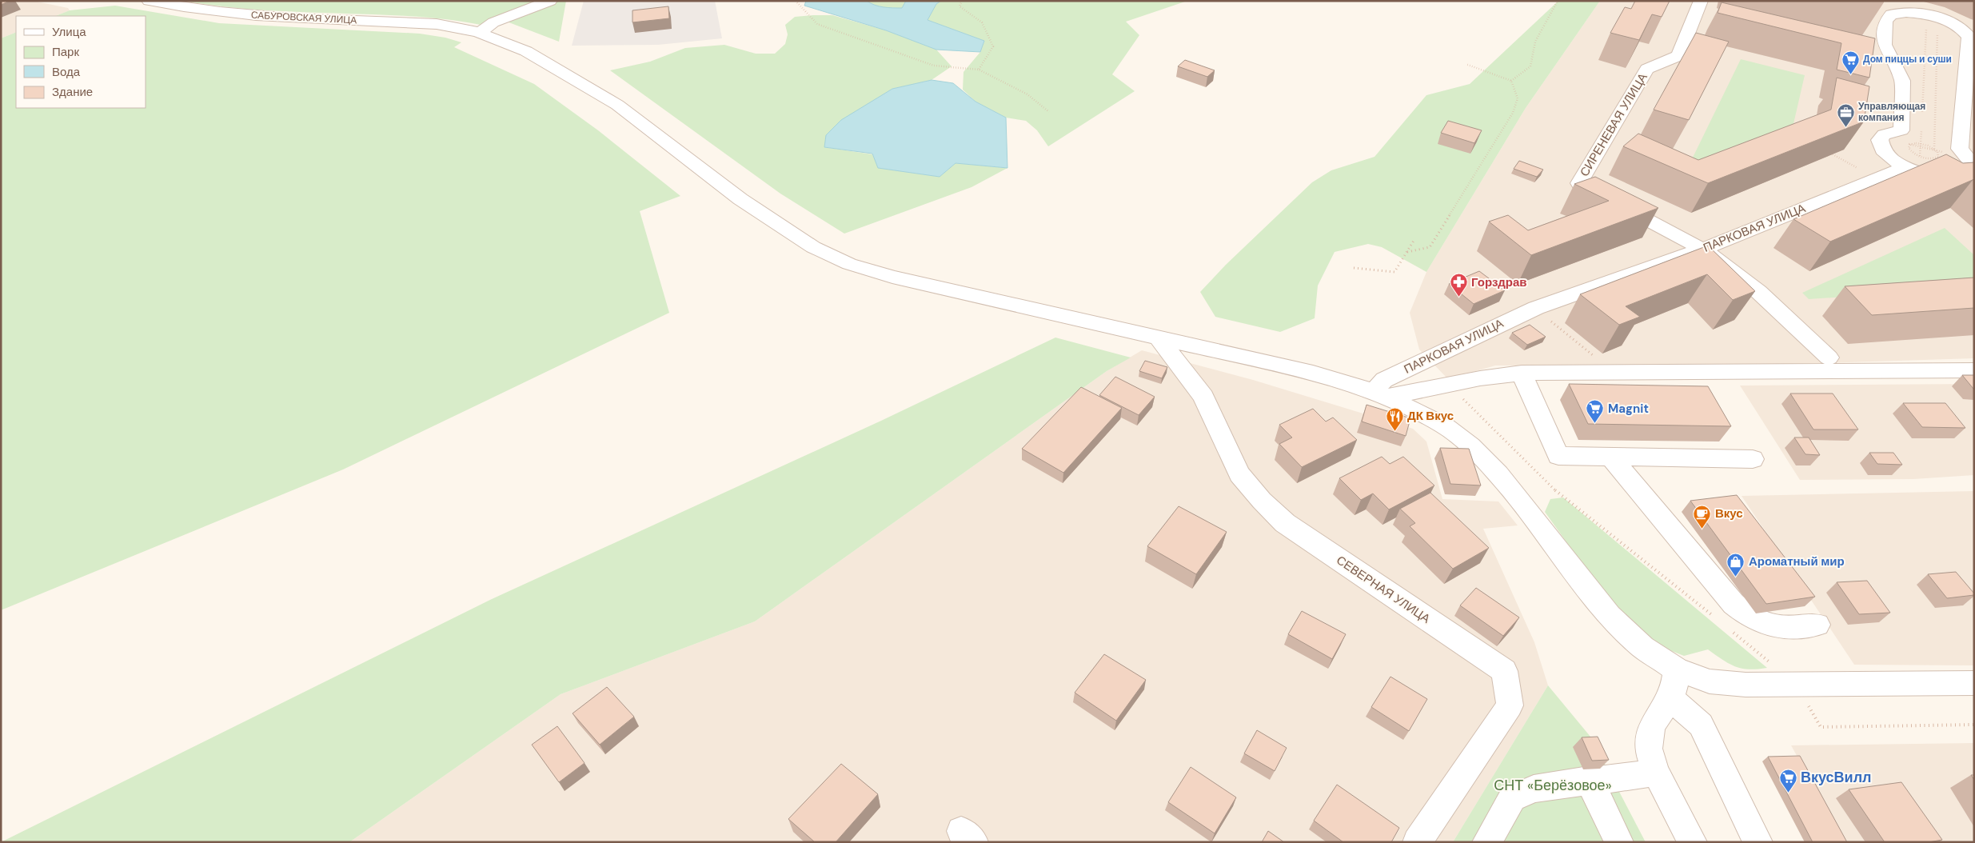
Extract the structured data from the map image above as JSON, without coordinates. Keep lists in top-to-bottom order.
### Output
{
  "streets": {
    "street": [
      "САБУРОВСКАЯ УЛИЦА",
      "СИРЕНЕВАЯ УЛИЦА",
      "ПАРКОВАЯ УЛИЦА",
      "СЕВЕРНАЯ УЛИЦА"
    ]
  },
  "crossings": [
    ["САБУРОВСКАЯ УЛИЦА", "ПАРКОВАЯ УЛИЦА"],
    ["САБУРОВСКАЯ УЛИЦА", "СЕВЕРНАЯ УЛИЦА"],
    ["СИРЕНЕВАЯ УЛИЦА", "ПАРКОВАЯ УЛИЦА"]
  ],
  "parks": ["СНТ «Берёзовое»"],
  "places": {
    "supermarket": ["Дом пиццы и суши", "Magnit", "ВкусВилл"],
    "office": ["Управляющая компания"],
    "pharmacy": ["Горздрав"],
    "restaurant": ["ДК Вкус"],
    "cafe": ["Вкус"],
    "shop": ["Ароматный мир"]
  },
  "legend": [
    "Улица",
    "Парк",
    "Вода",
    "Здание"
  ]
}
